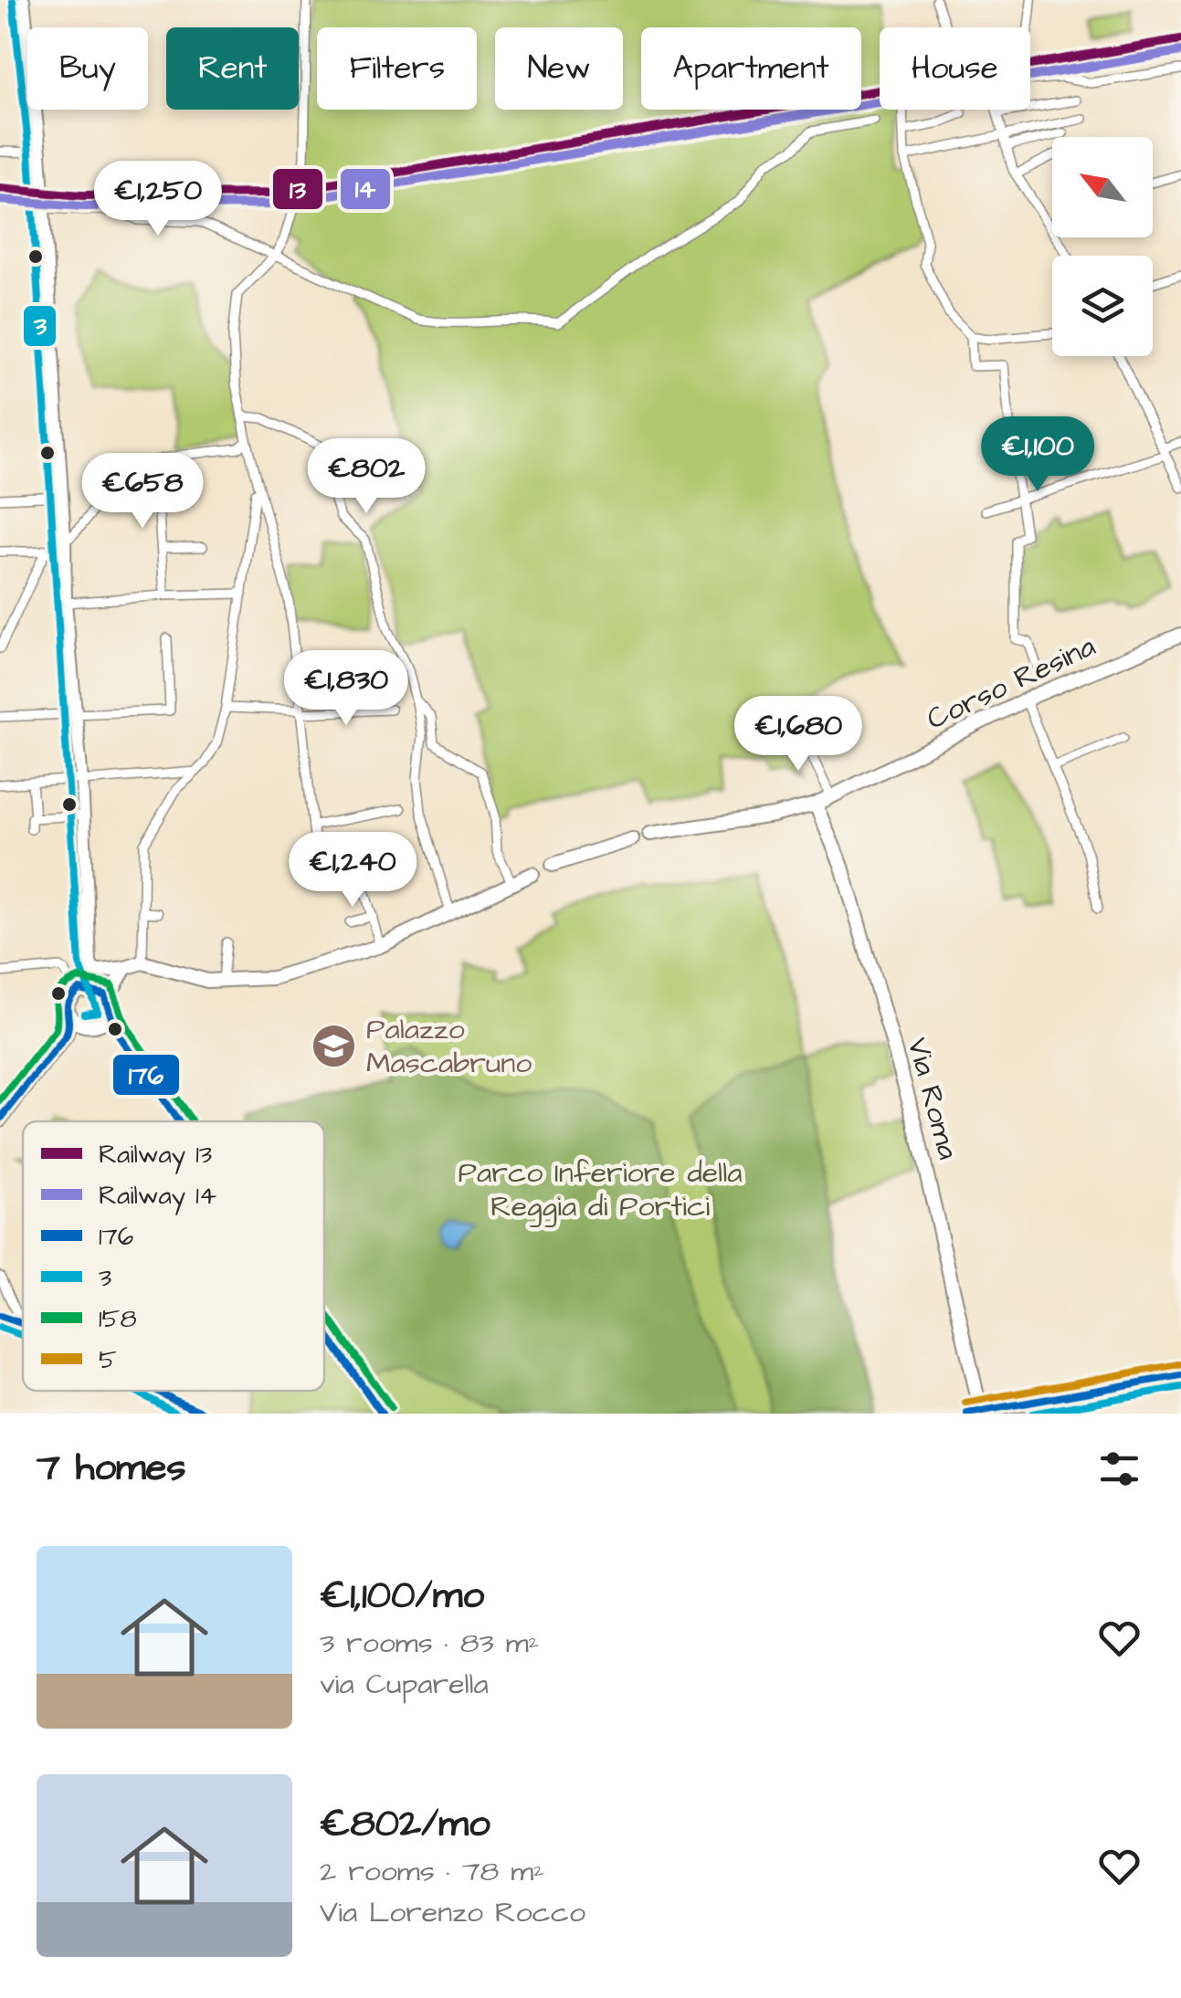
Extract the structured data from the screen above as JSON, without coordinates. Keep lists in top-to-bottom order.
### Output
{
  "streets": {
    "main road": ["Corso Resina", "Via Roma"]
  },
  "crossings": [
    ["Corso Resina", "Via Roma"]
  ],
  "parks": ["Parco Inferiore della Reggia di Portici"],
  "places": {
    "school or university": ["Palazzo Mascabruno"]
  },
  "lines": [
    "transit line 3",
    "rail line 13",
    "rail line 14",
    "transit line 158",
    "transit line 176",
    "transit line 5"
  ],
  "legend": [
    "Railway 13",
    "Railway 14",
    "176",
    "3",
    "158",
    "5"
  ],
  "north": "top left",
  "page": {
    "chip": [
      "Buy",
      "Rent",
      "Filters",
      "New",
      "Apartment",
      "House"
    ],
    "price": [
      "€1,250",
      "€1,100",
      "€802",
      "€658",
      "€1,830",
      "€1,680",
      "€1,240"
    ],
    "heading": "7 homes",
    "list": [
      {
        "name": "€1,100/mo",
        "note": "3 rooms · 83 m² · via Cuparella"
      },
      {
        "name": "€802/mo",
        "note": "2 rooms · 78 m² · Via Lorenzo Rocco"
      }
    ]
  }
}
